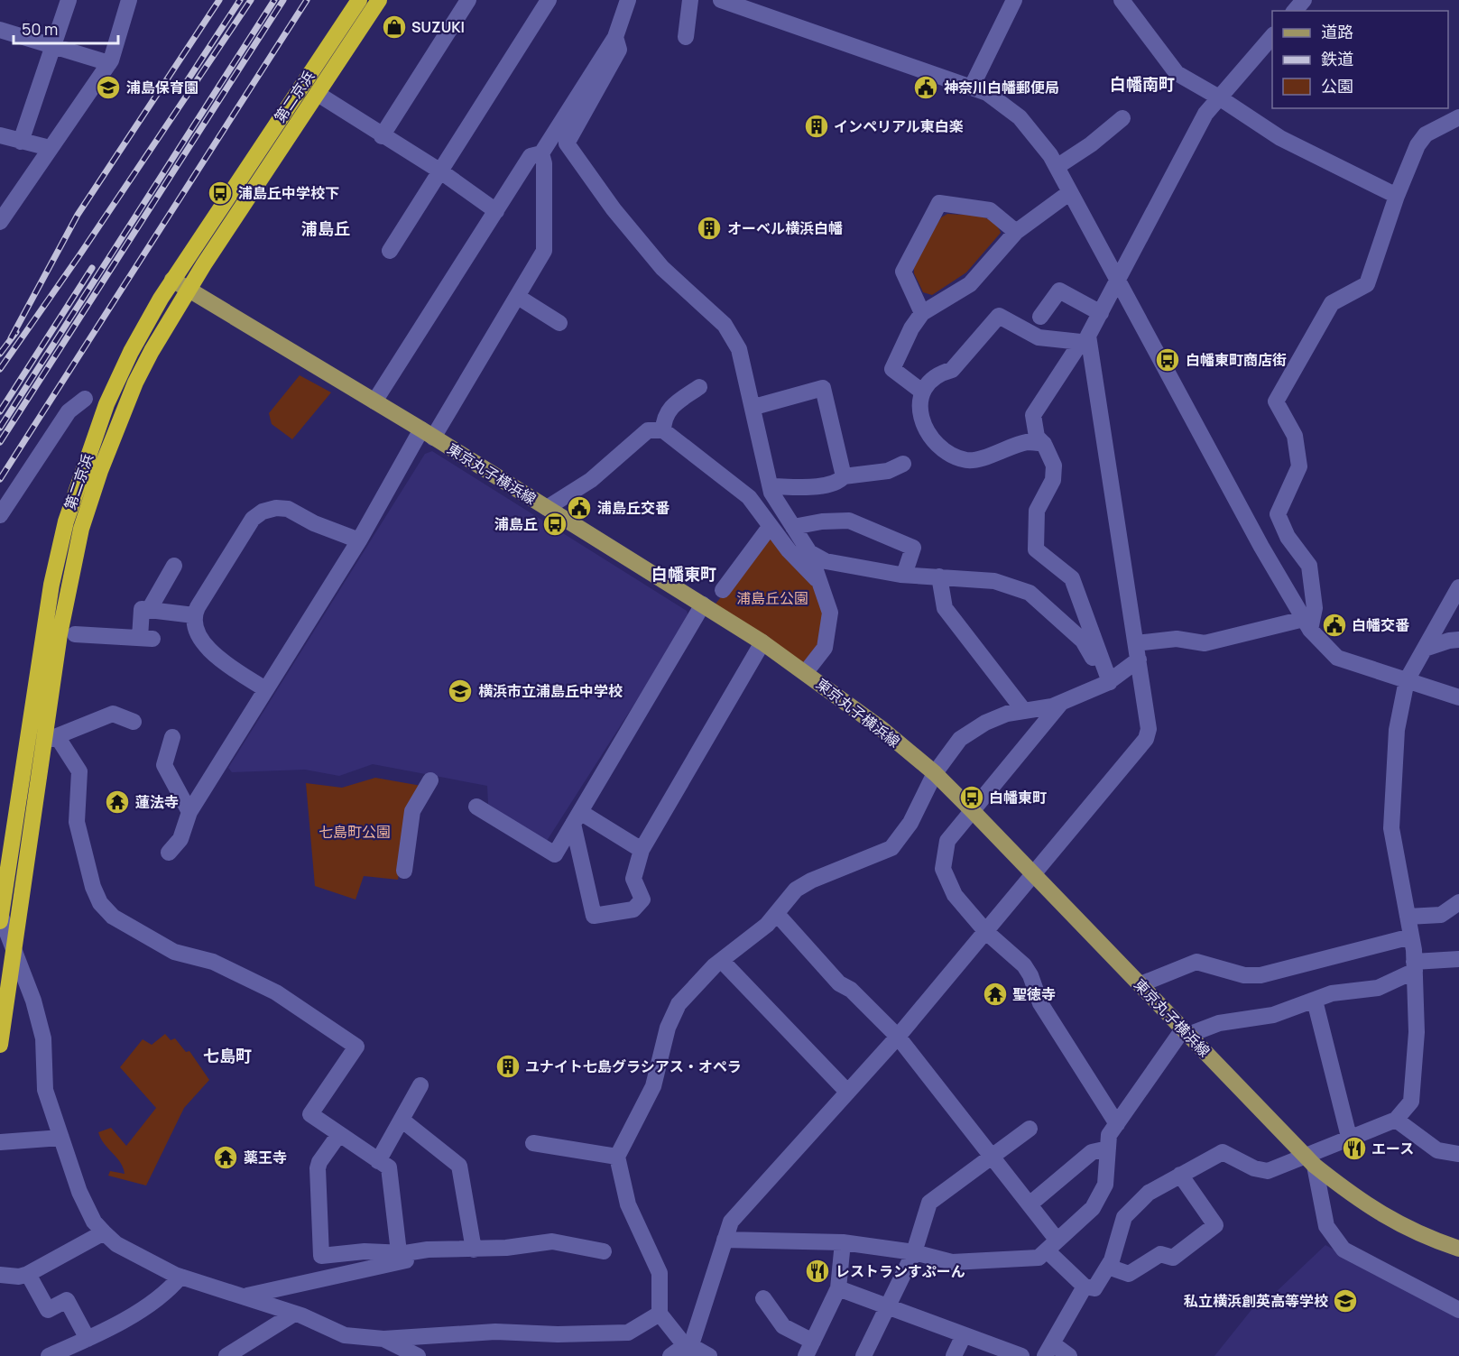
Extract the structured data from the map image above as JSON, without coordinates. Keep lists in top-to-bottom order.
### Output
{
  "streets": {
    "highway": ["第二京浜"],
    "main road": ["東京丸子横浜線"]
  },
  "crossings": [
    ["第二京浜", "東京丸子横浜線"]
  ],
  "districts": [
    "白幡南町",
    "浦島丘",
    "白幡東町",
    "七島町"
  ],
  "parks": ["浦島丘公園", "七島町公園"],
  "places": {
    "shop": ["SUZUKI"],
    "school or university": ["浦島保育園", "横浜市立浦島丘中学校", "私立横浜創英高等学校"],
    "public building": ["神奈川白幡郵便局", "浦島丘交番", "白幡交番"],
    "building": ["インペリアル東白楽", "オーベル横浜白幡", "ユナイト七島グラシアス・オペラ"],
    "bus stop": [
      "浦島丘中学校下",
      "白幡東町商店街",
      "浦島丘",
      "白幡東町"
    ],
    "temple": ["蓮法寺", "聖徳寺", "薬王寺"],
    "restaurant": ["エース", "レストランすぷーん"]
  },
  "legend": ["道路", "鉄道", "公園"],
  "scale_bar": "50 m"
}
